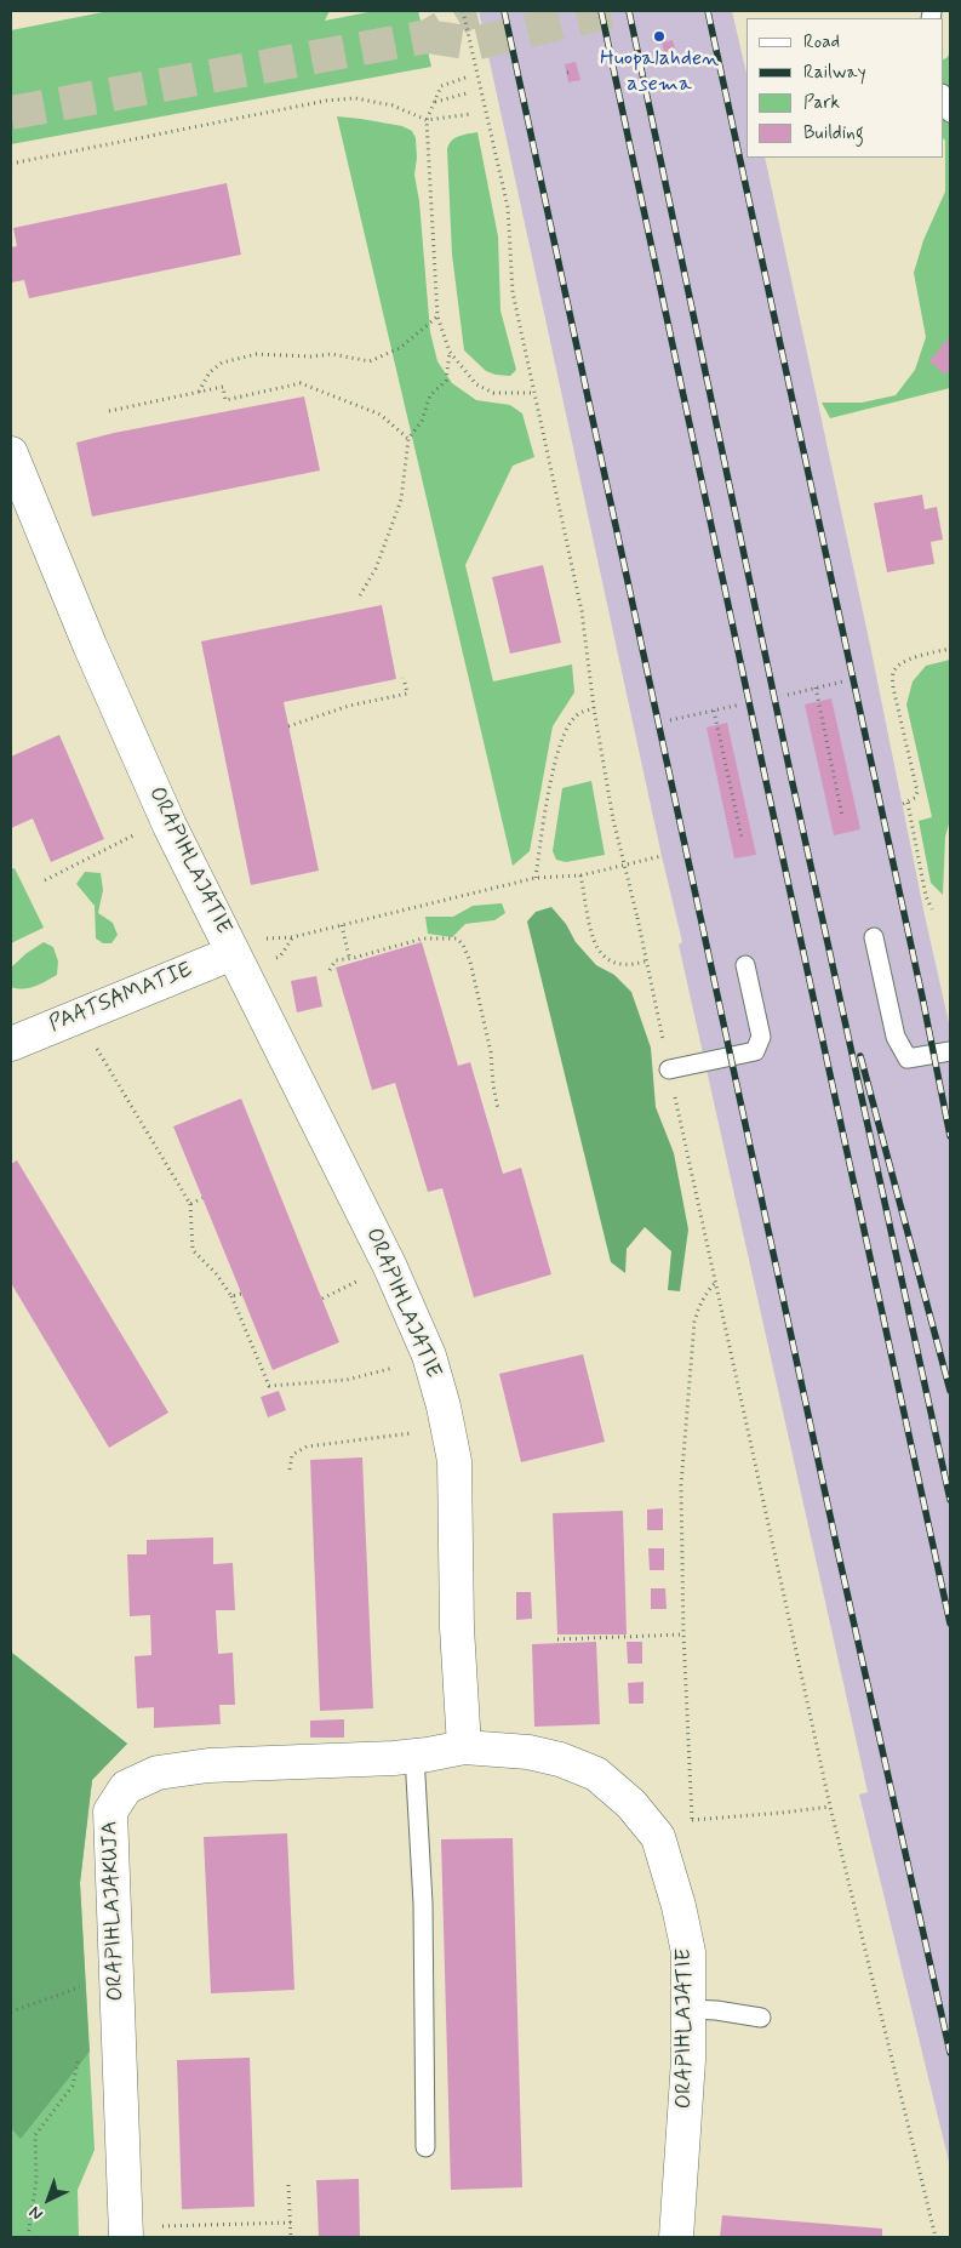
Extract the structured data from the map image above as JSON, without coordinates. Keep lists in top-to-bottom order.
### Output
{
  "streets": {
    "street": ["ORAPIHLAJATIE", "PAATSAMATIE", "ORAPIHLAJAKUJA"]
  },
  "crossings": [
    ["ORAPIHLAJATIE", "PAATSAMATIE"],
    ["ORAPIHLAJATIE", "ORAPIHLAJAKUJA"]
  ],
  "places": ["Huopalahden asema"],
  "legend": [
    "Road",
    "Railway",
    "Park",
    "Building"
  ],
  "north": "bottom left"
}
